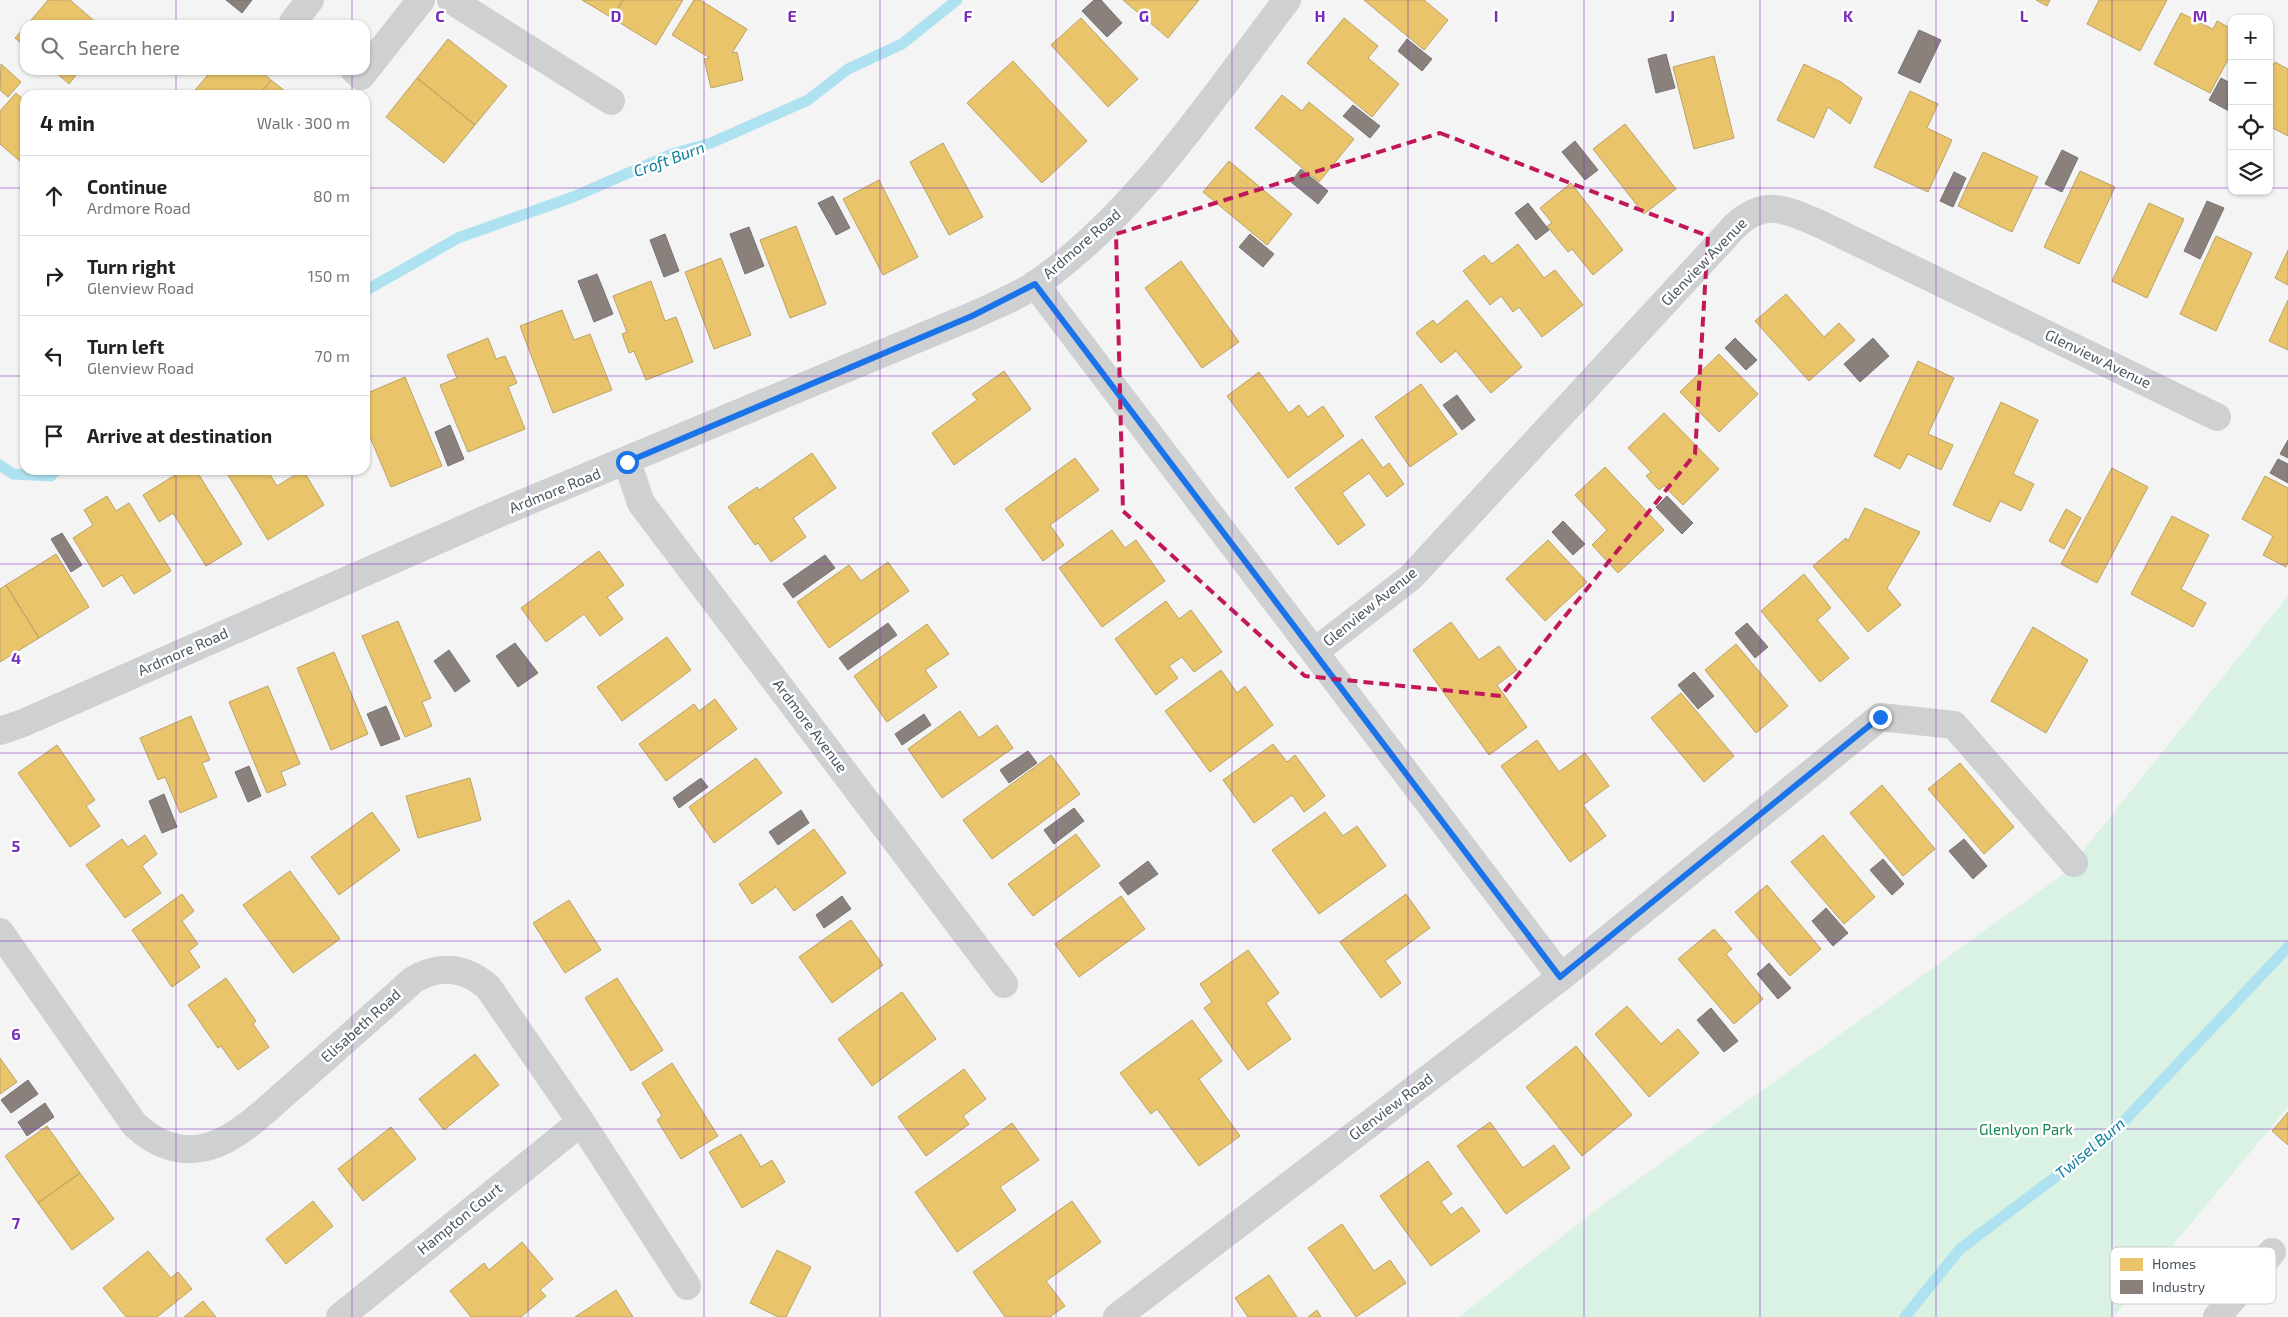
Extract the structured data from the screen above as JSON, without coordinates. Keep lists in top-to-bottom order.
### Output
{
  "streets": {
    "street": [
      "Ardmore Road",
      "Glenview Avenue",
      "Ardmore Avenue",
      "Elisabeth Road",
      "Glenview Road",
      "Hampton Court"
    ]
  },
  "crossings": [
    ["Ardmore Road", "Ardmore Avenue"],
    ["Elisabeth Road", "Hampton Court"]
  ],
  "water": ["Croft Burn", "Twisel Burn"],
  "parks": ["Glenlyon Park"],
  "legend": ["Homes", "Industry"],
  "page": {
    "map_buttons": ["+", "−"],
    "search": "Search here",
    "heading": ["4 min", "Walk · 300 m"],
    "list": [
      ["Continue", "Ardmore Road", "80 m"],
      ["Turn right", "Glenview Road", "150 m"],
      ["Turn left", "Glenview Road", "70 m"],
      "Arrive at destination"
    ]
  },
  "grid": {
    "columns": [
      "C",
      "D",
      "E",
      "F",
      "G",
      "H",
      "I",
      "J",
      "K",
      "L",
      "M"
    ],
    "rows": [
      "4",
      "5",
      "6",
      "7"
    ]
  }
}
